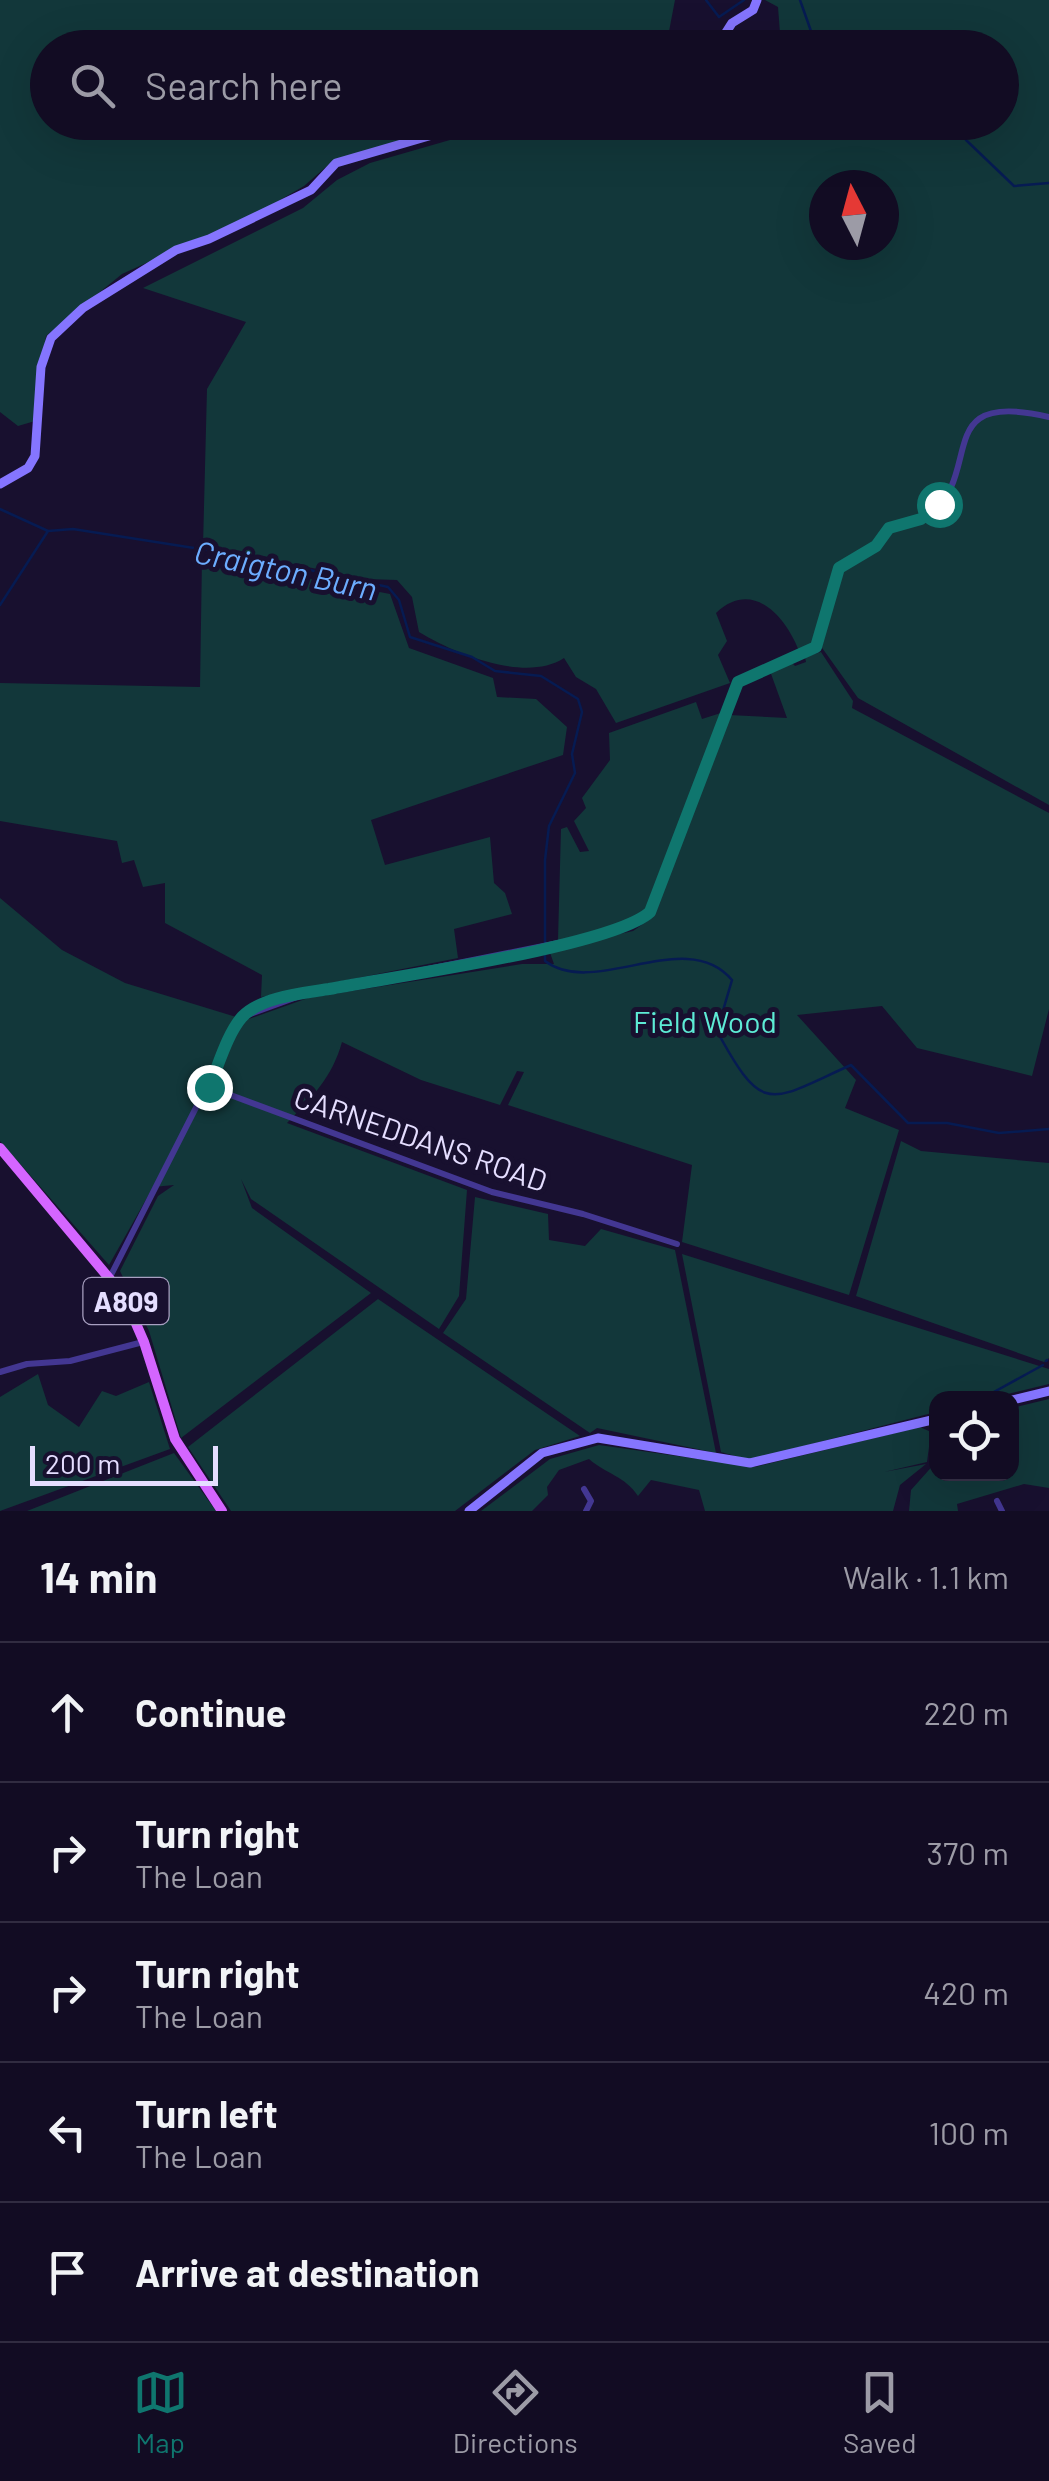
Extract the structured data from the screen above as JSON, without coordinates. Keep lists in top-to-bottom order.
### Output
{
  "streets": {
    "main road": ["A809"],
    "street": ["CARNEDDANS ROAD"]
  },
  "water": ["Craigton Burn"],
  "parks": ["Field Wood"],
  "scale_bar": "200 m",
  "north": "top",
  "page": {
    "search": "Search here",
    "scale": "200 m",
    "heading": ["14 min", "Walk · 1.1 km"],
    "list": [
      ["Continue", "220 m"],
      ["Turn right", "The Loan", "370 m"],
      ["Turn right", "The Loan", "420 m"],
      ["Turn left", "The Loan", "100 m"],
      "Arrive at destination"
    ],
    "nav": ["Map", "Directions", "Saved"]
  }
}
